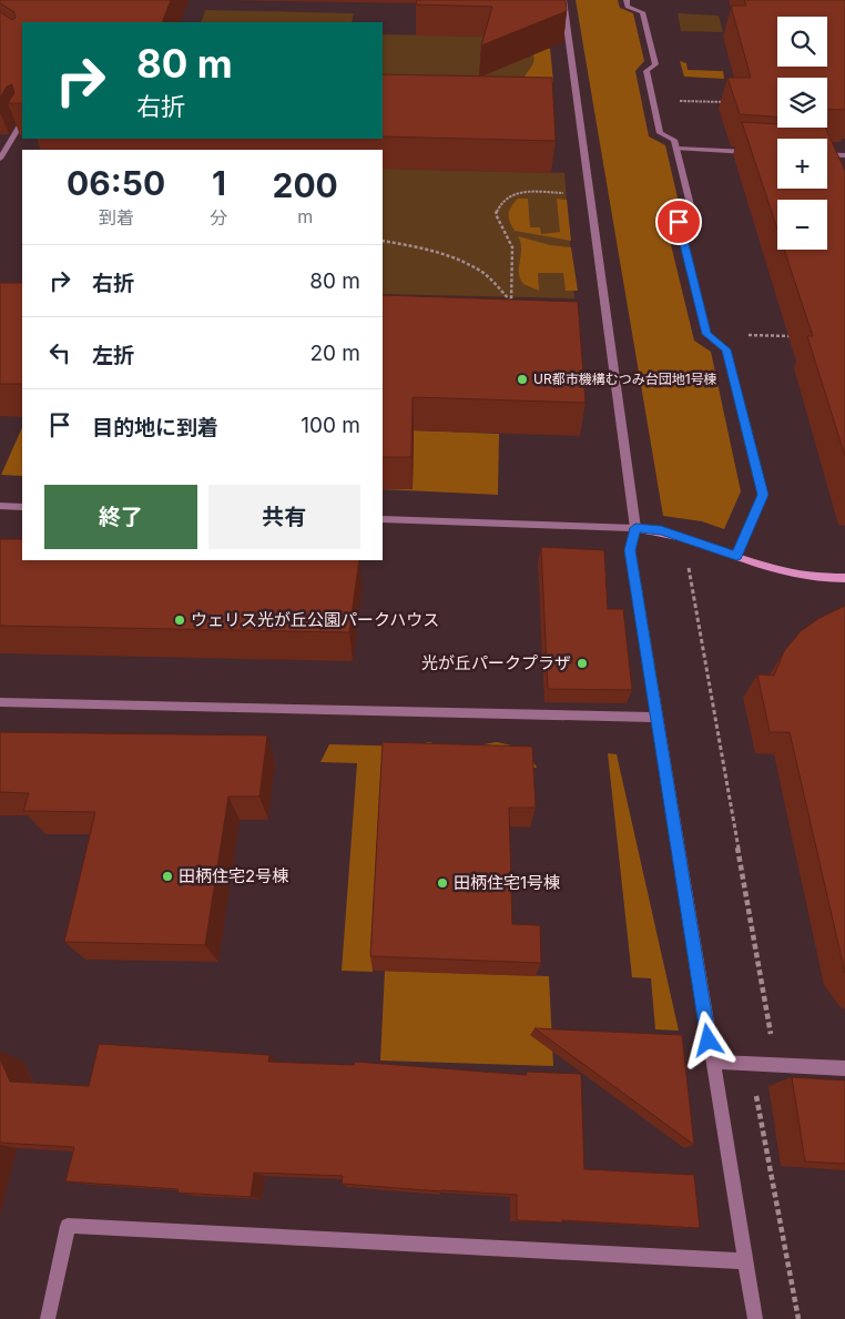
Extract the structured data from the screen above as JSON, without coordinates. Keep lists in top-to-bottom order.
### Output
{
  "places": [
    "UR都市機構むつみ台団地1号棟",
    "ウェリス光が丘公園パークハウス",
    "光が丘パークプラザ",
    "田柄住宅2号棟",
    "田柄住宅1号棟"
  ],
  "page": {
    "map_buttons": ["+", "−"],
    "turn": ["80 m", "右折"],
    "eta": [
      "06:50",
      "到着",
      "1",
      "分",
      "200",
      "m"
    ],
    "list": [
      {
        "name": "右折",
        "value": "80 m"
      },
      {
        "name": "左折",
        "value": "20 m"
      },
      {
        "name": "目的地に到着",
        "value": "100 m"
      }
    ],
    "buttons": ["終了", "共有"]
  }
}
